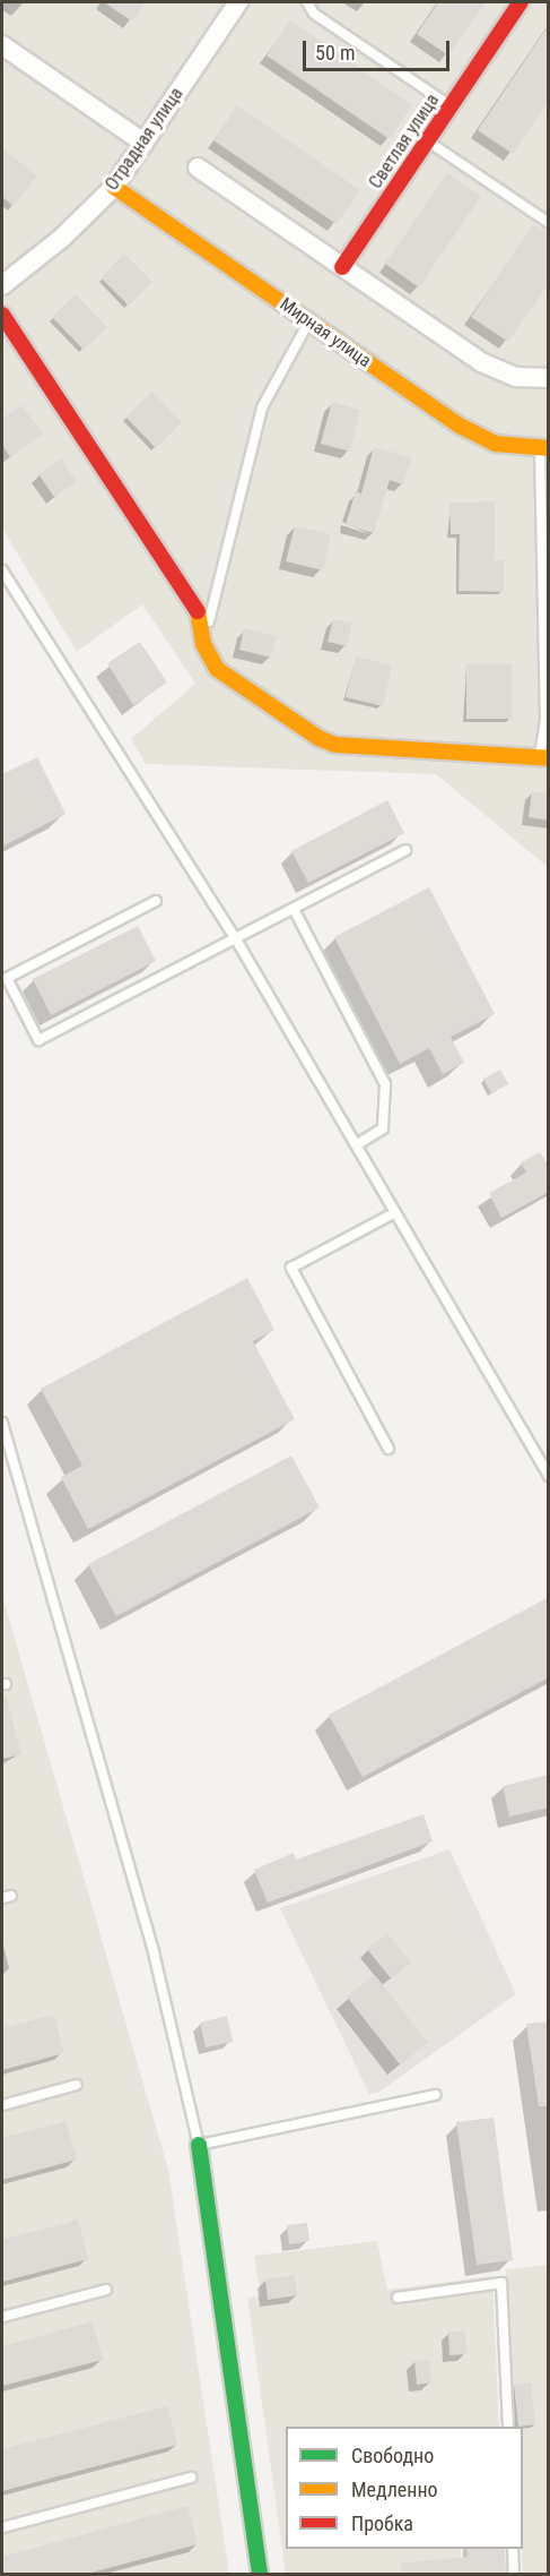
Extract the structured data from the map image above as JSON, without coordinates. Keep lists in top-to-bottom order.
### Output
{
  "streets": {
    "street": ["Отрадная улица", "Светлая улица", "Мирная улица"]
  },
  "crossings": [
    ["Отрадная улица", "Мирная улица"]
  ],
  "legend": ["Свободно", "Медленно", "Пробка"],
  "scale_bar": "50 m"
}
